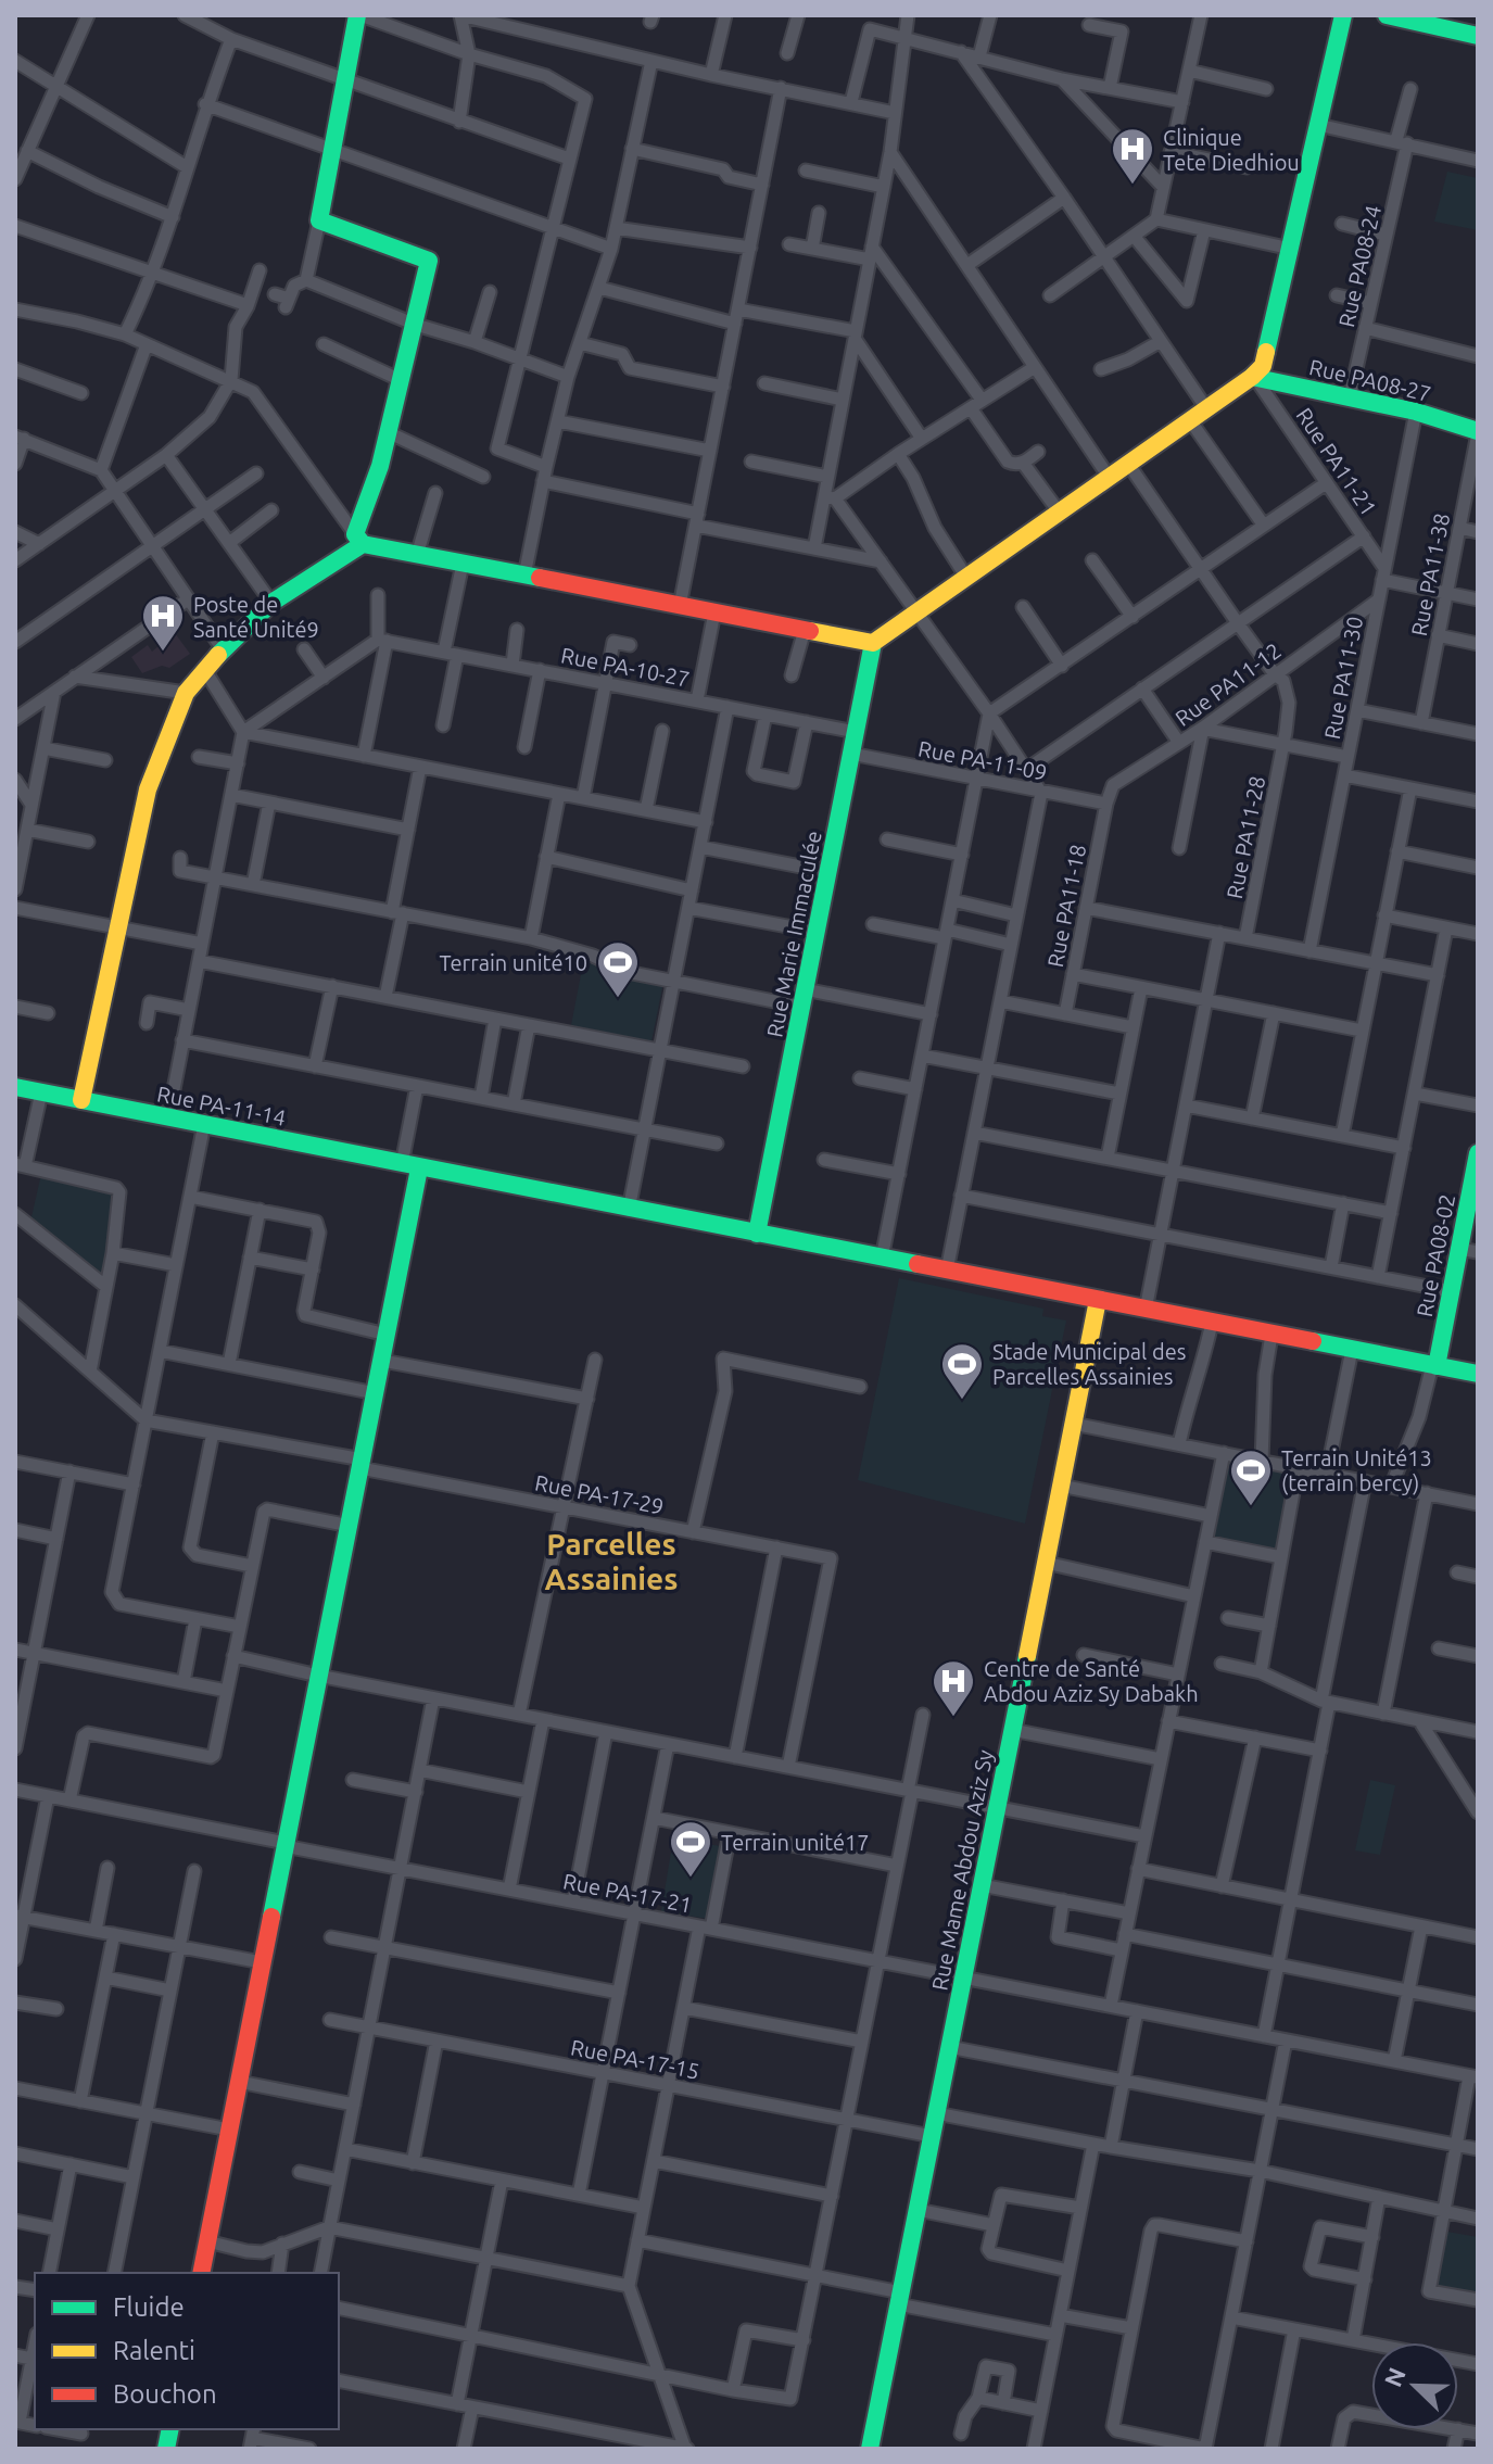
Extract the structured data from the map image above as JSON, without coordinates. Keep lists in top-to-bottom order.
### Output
{
  "streets": {
    "street": [
      "Rue PA08-24",
      "Rue PA08-27",
      "Rue PA11-21",
      "Rue PA11-38",
      "Rue PA-10-27",
      "Rue PA11-30",
      "Rue PA11-12",
      "Rue PA-11-09",
      "Rue PA11-28",
      "Rue PA11-18",
      "Rue Marie Immaculée",
      "Rue PA-11-14",
      "Rue PA08-02",
      "Rue PA-17-29",
      "Rue Mame Abdou Aziz Sy",
      "Rue PA-17-21",
      "Rue PA-17-15"
    ]
  },
  "crossings": [
    ["Rue PA08-24", "Rue PA08-27"],
    ["Rue PA08-27", "Rue PA11-21"],
    ["Rue PA08-27", "Rue PA11-38"],
    ["Rue PA08-27", "Rue PA11-30"],
    ["Rue PA11-21", "Rue PA11-30"],
    ["Rue PA-10-27", "Rue Marie Immaculée"],
    ["Rue PA11-30", "Rue PA11-12"],
    ["Rue PA11-12", "Rue PA-11-09"],
    ["Rue PA11-12", "Rue PA11-28"],
    ["Rue PA11-12", "Rue PA11-18"],
    ["Rue PA-11-09", "Rue PA11-18"],
    ["Rue PA-11-09", "Rue Marie Immaculée"],
    ["Rue Marie Immaculée", "Rue PA-11-14"],
    ["Rue PA-11-14", "Rue PA08-02"],
    ["Rue PA-11-14", "Rue Mame Abdou Aziz Sy"],
    ["Rue Mame Abdou Aziz Sy", "Rue PA-17-21"],
    ["Rue Mame Abdou Aziz Sy", "Rue PA-17-15"]
  ],
  "districts": ["Parcelles Assainies"],
  "places": {
    "hospital": ["Clinique Tete Diedhiou", "Poste de Santé Unité9", "Centre de Santé Abdou Aziz Sy Dabakh"],
    "sports": [
      "Terrain unité10",
      "Stade Municipal des Parcelles Assainies",
      "Terrain Unité13 (terrain bercy)",
      "Terrain unité17"
    ]
  },
  "legend": ["Fluide", "Ralenti", "Bouchon"],
  "north": "top left"
}
